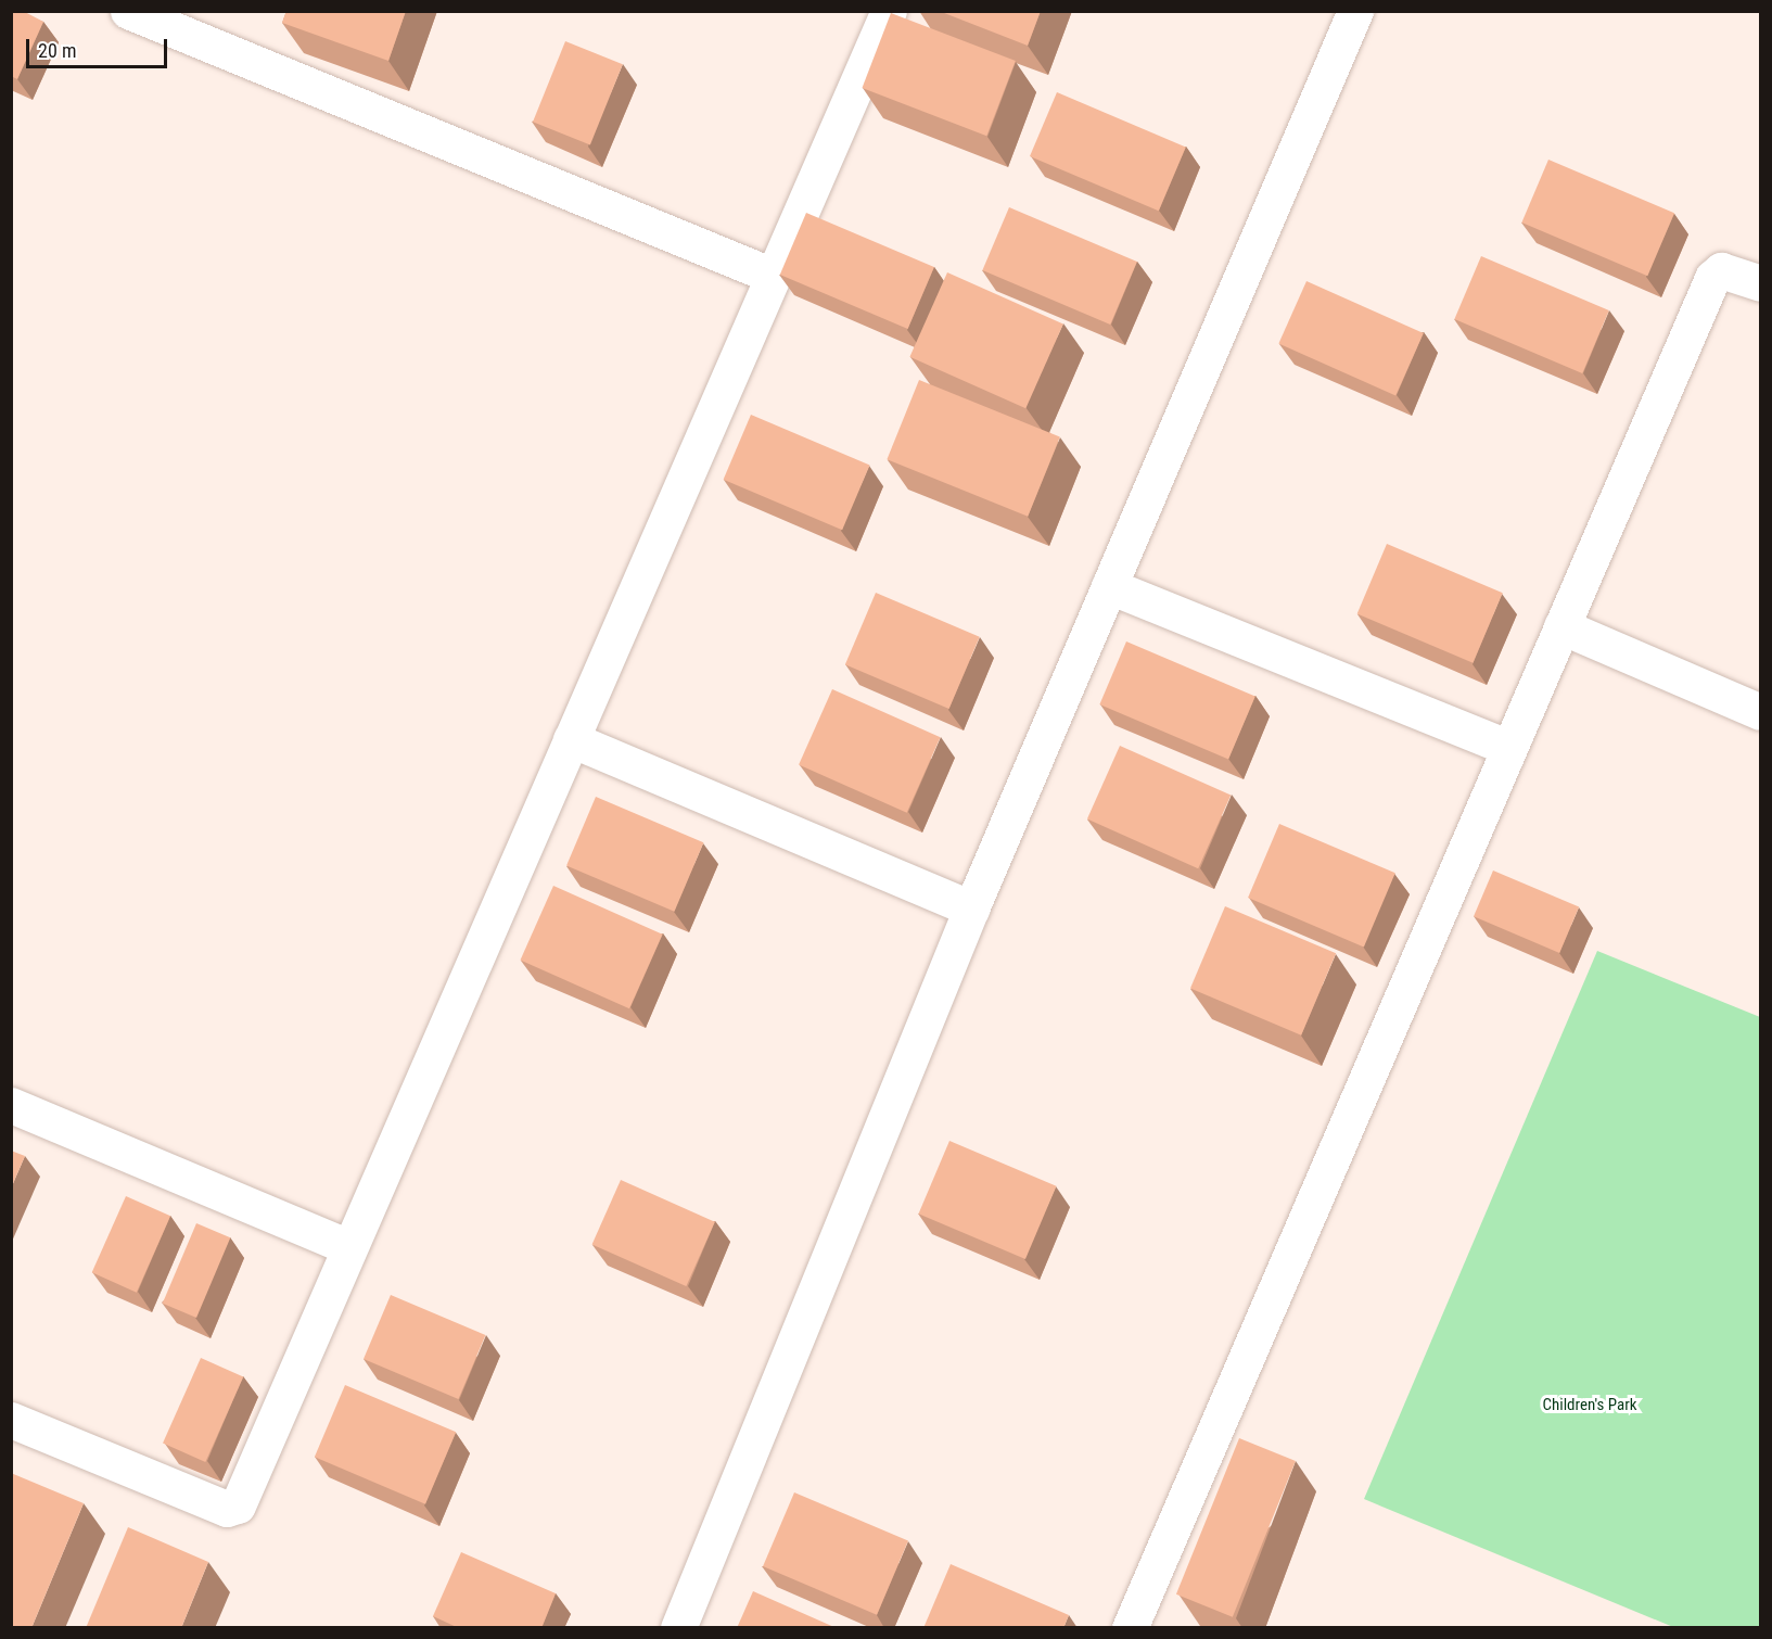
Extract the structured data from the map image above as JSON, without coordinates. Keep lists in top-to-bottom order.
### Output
{
  "parks": ["Children's Park"],
  "scale_bar": "20 m"
}
